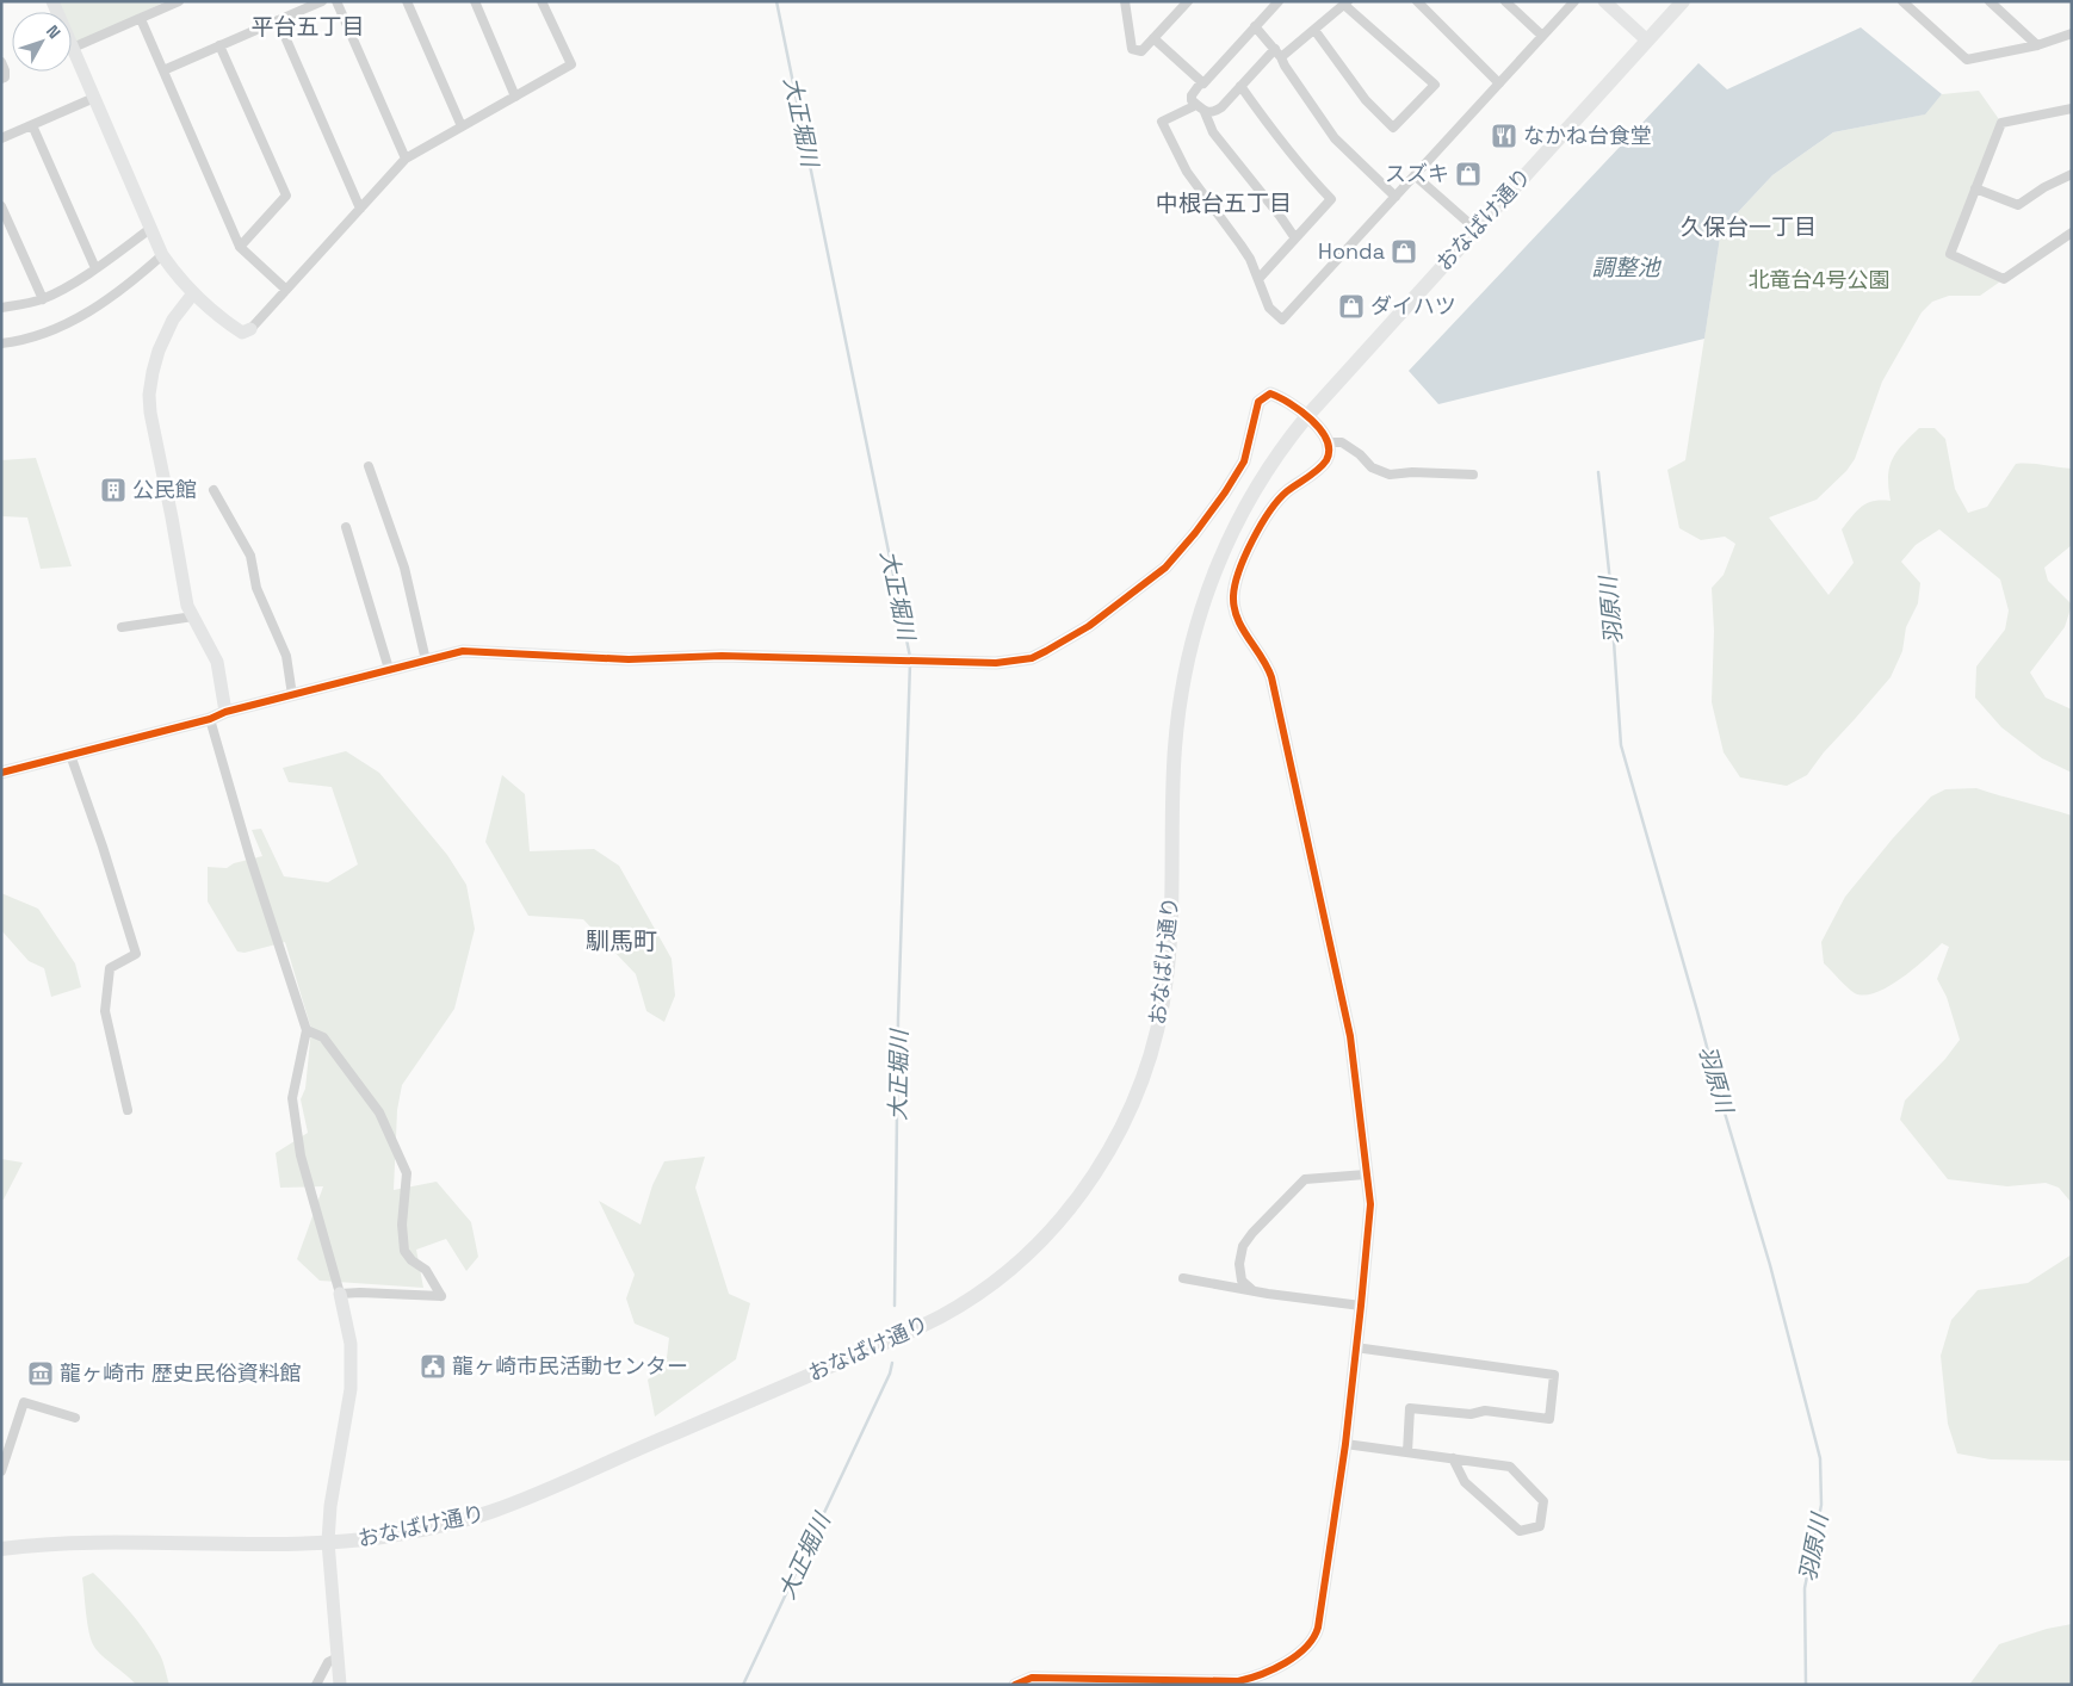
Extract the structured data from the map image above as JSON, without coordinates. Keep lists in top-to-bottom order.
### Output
{
  "streets": {
    "main road": ["おなばけ通り"]
  },
  "districts": [
    "平台五丁目",
    "中根台五丁目",
    "久保台一丁目",
    "馴馬町"
  ],
  "water": ["大正堀川", "調整池", "羽原川"],
  "parks": ["北竜台4号公園"],
  "places": {
    "restaurant": ["なかね台食堂"],
    "shop": ["スズキ", "Honda", "ダイハツ"],
    "building": ["公民館"],
    "public building": ["龍ヶ崎市民活動センター"],
    "museum": ["龍ヶ崎市 歴史民俗資料館"]
  },
  "north": "top right"
}
